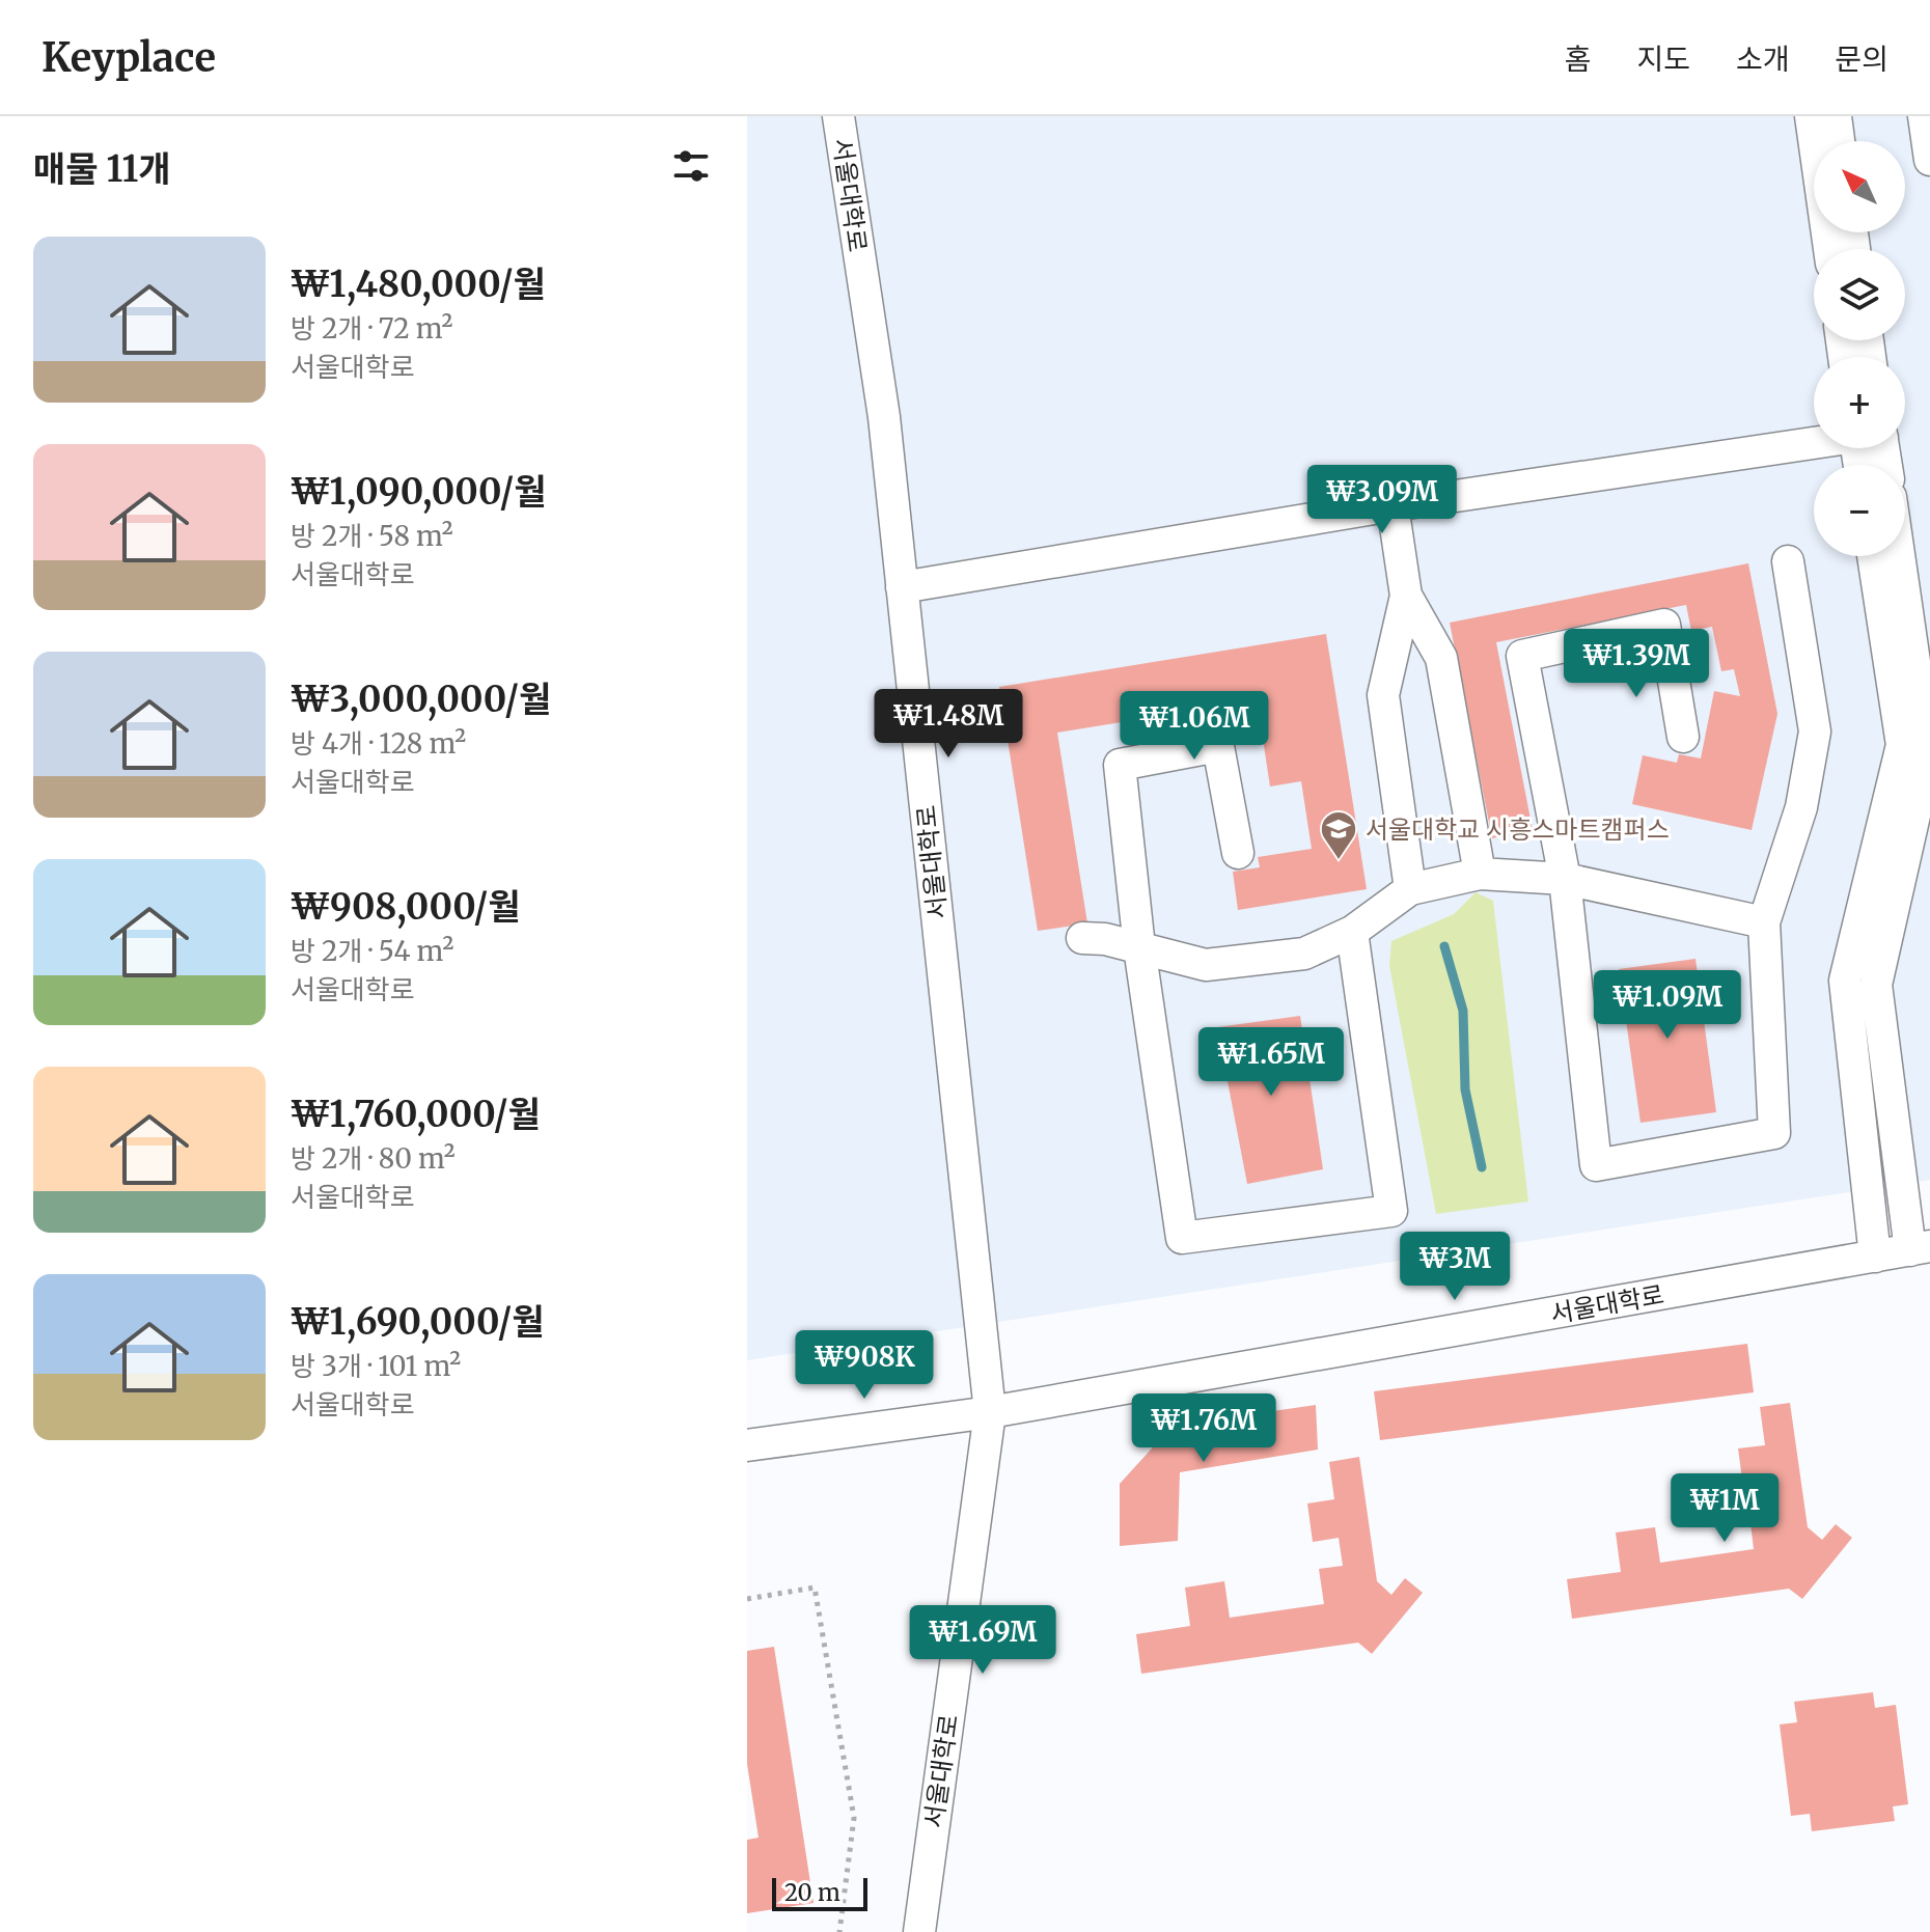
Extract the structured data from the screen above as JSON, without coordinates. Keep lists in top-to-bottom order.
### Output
{
  "streets": {
    "street": ["서울대학로"]
  },
  "places": {
    "school or university": ["서울대학교 시흥스마트캠퍼스"]
  },
  "scale_bar": "20 m",
  "north": "top left",
  "page": {
    "header": "Keyplace",
    "nav": [
      "홈",
      "지도",
      "소개",
      "문의"
    ],
    "heading": "매물 11개",
    "map_buttons": ["+", "−"],
    "list": [
      {
        "name": "₩1,480,000/월",
        "note": "방 2개 · 72 m² · 서울대학로"
      },
      {
        "name": "₩1,090,000/월",
        "note": "방 2개 · 58 m² · 서울대학로"
      },
      {
        "name": "₩3,000,000/월",
        "note": "방 4개 · 128 m² · 서울대학로"
      },
      {
        "name": "₩908,000/월",
        "note": "방 2개 · 54 m² · 서울대학로"
      },
      {
        "name": "₩1,760,000/월",
        "note": "방 2개 · 80 m² · 서울대학로"
      },
      {
        "name": "₩1,690,000/월",
        "note": "방 3개 · 101 m² · 서울대학로"
      }
    ],
    "price": [
      "₩3.09M",
      "₩1.39M",
      "₩1.48M",
      "₩1.06M",
      "₩1.09M",
      "₩1.65M",
      "₩3M",
      "₩908K",
      "₩1.76M",
      "₩1M",
      "₩1.69M"
    ],
    "scale": "20 m"
  }
}
